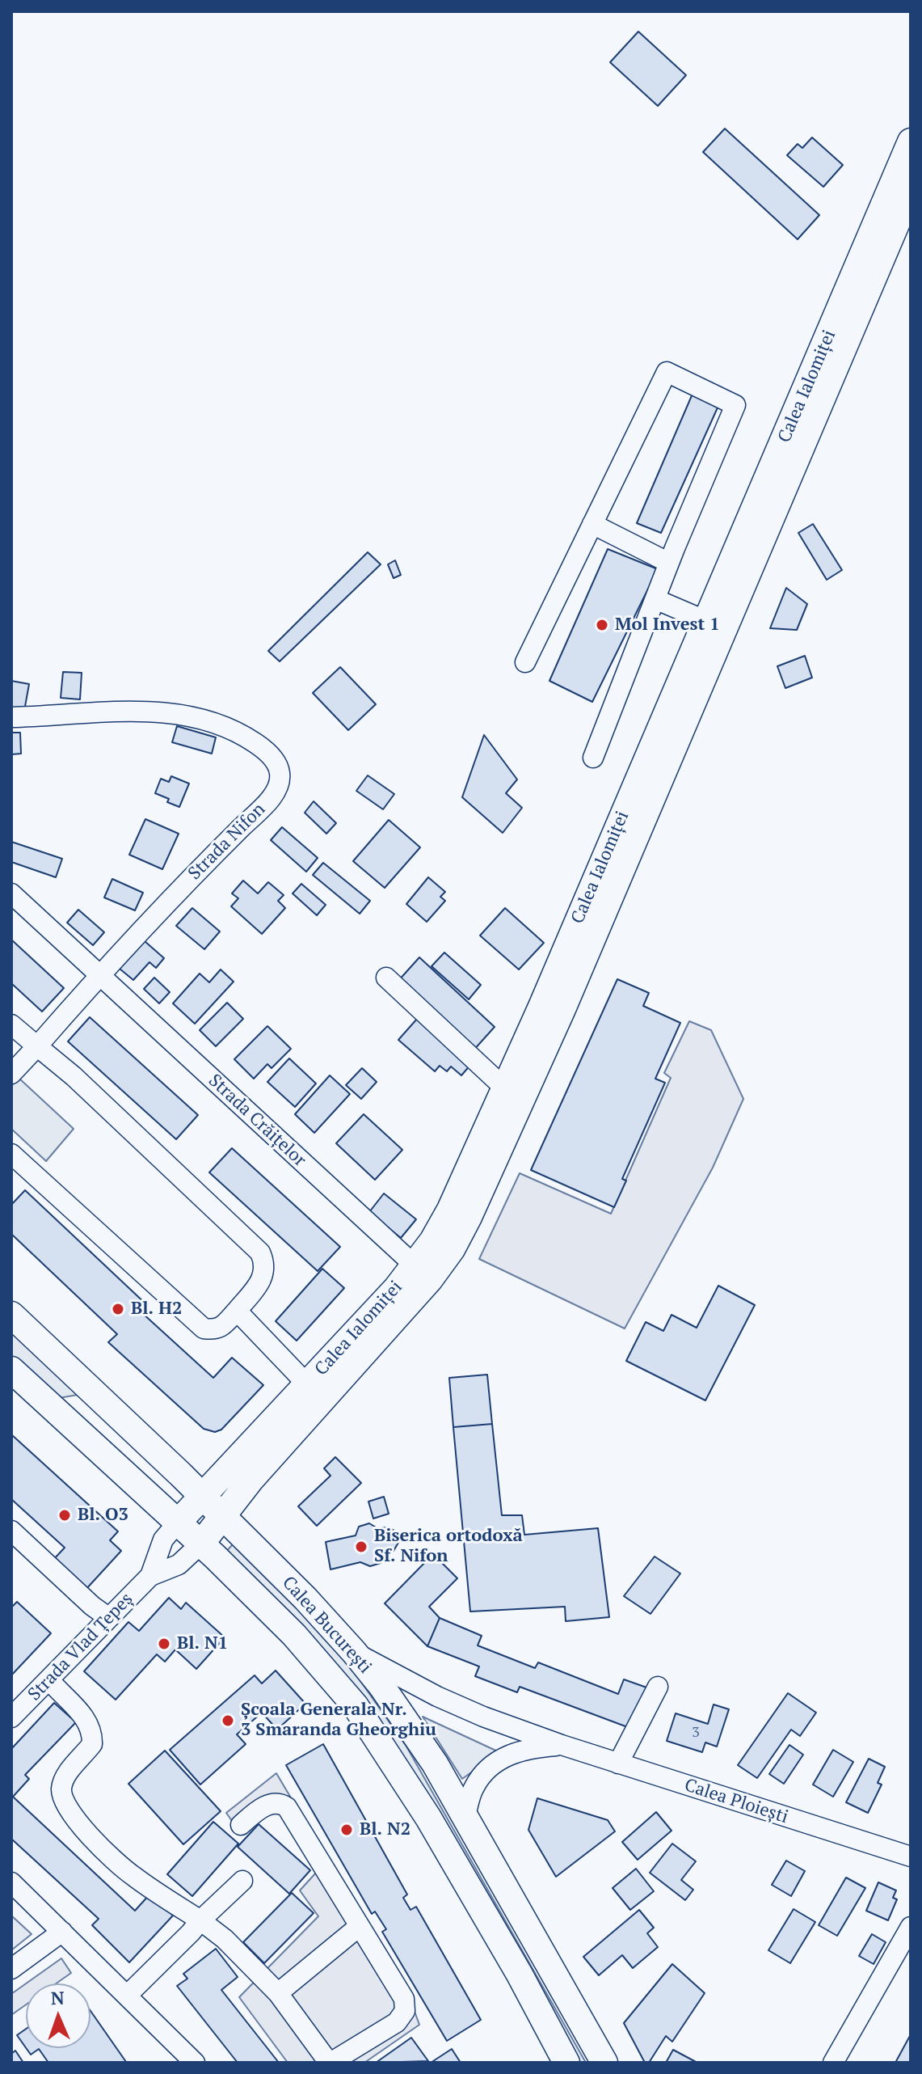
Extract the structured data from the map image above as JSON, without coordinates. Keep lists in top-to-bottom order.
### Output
{
  "streets": {
    "main road": ["Calea Ialomiței", "Calea București"],
    "street": [
      "Strada Nifon",
      "Strada Crăițelor",
      "Strada Vlad Țepeș",
      "Calea Ploiești"
    ]
  },
  "crossings": [
    ["Calea Ialomiței", "Strada Crăițelor"],
    ["Calea Ialomiței", "Calea București"],
    ["Calea Ialomiței", "Strada Vlad Țepeș"],
    ["Strada Nifon", "Strada Crăițelor"],
    ["Calea București", "Strada Vlad Țepeș"],
    ["Calea București", "Calea Ploiești"]
  ],
  "places": [
    "Mol Invest 1",
    "Bl. H2",
    "Bl. O3",
    "Biserica ortodoxă Sf. Nifon",
    "Bl. N1",
    "Școala Generala Nr. 3 Smaranda Gheorghiu",
    "Bl. N2"
  ],
  "house_numbers": ["3"],
  "north": "top"
}
